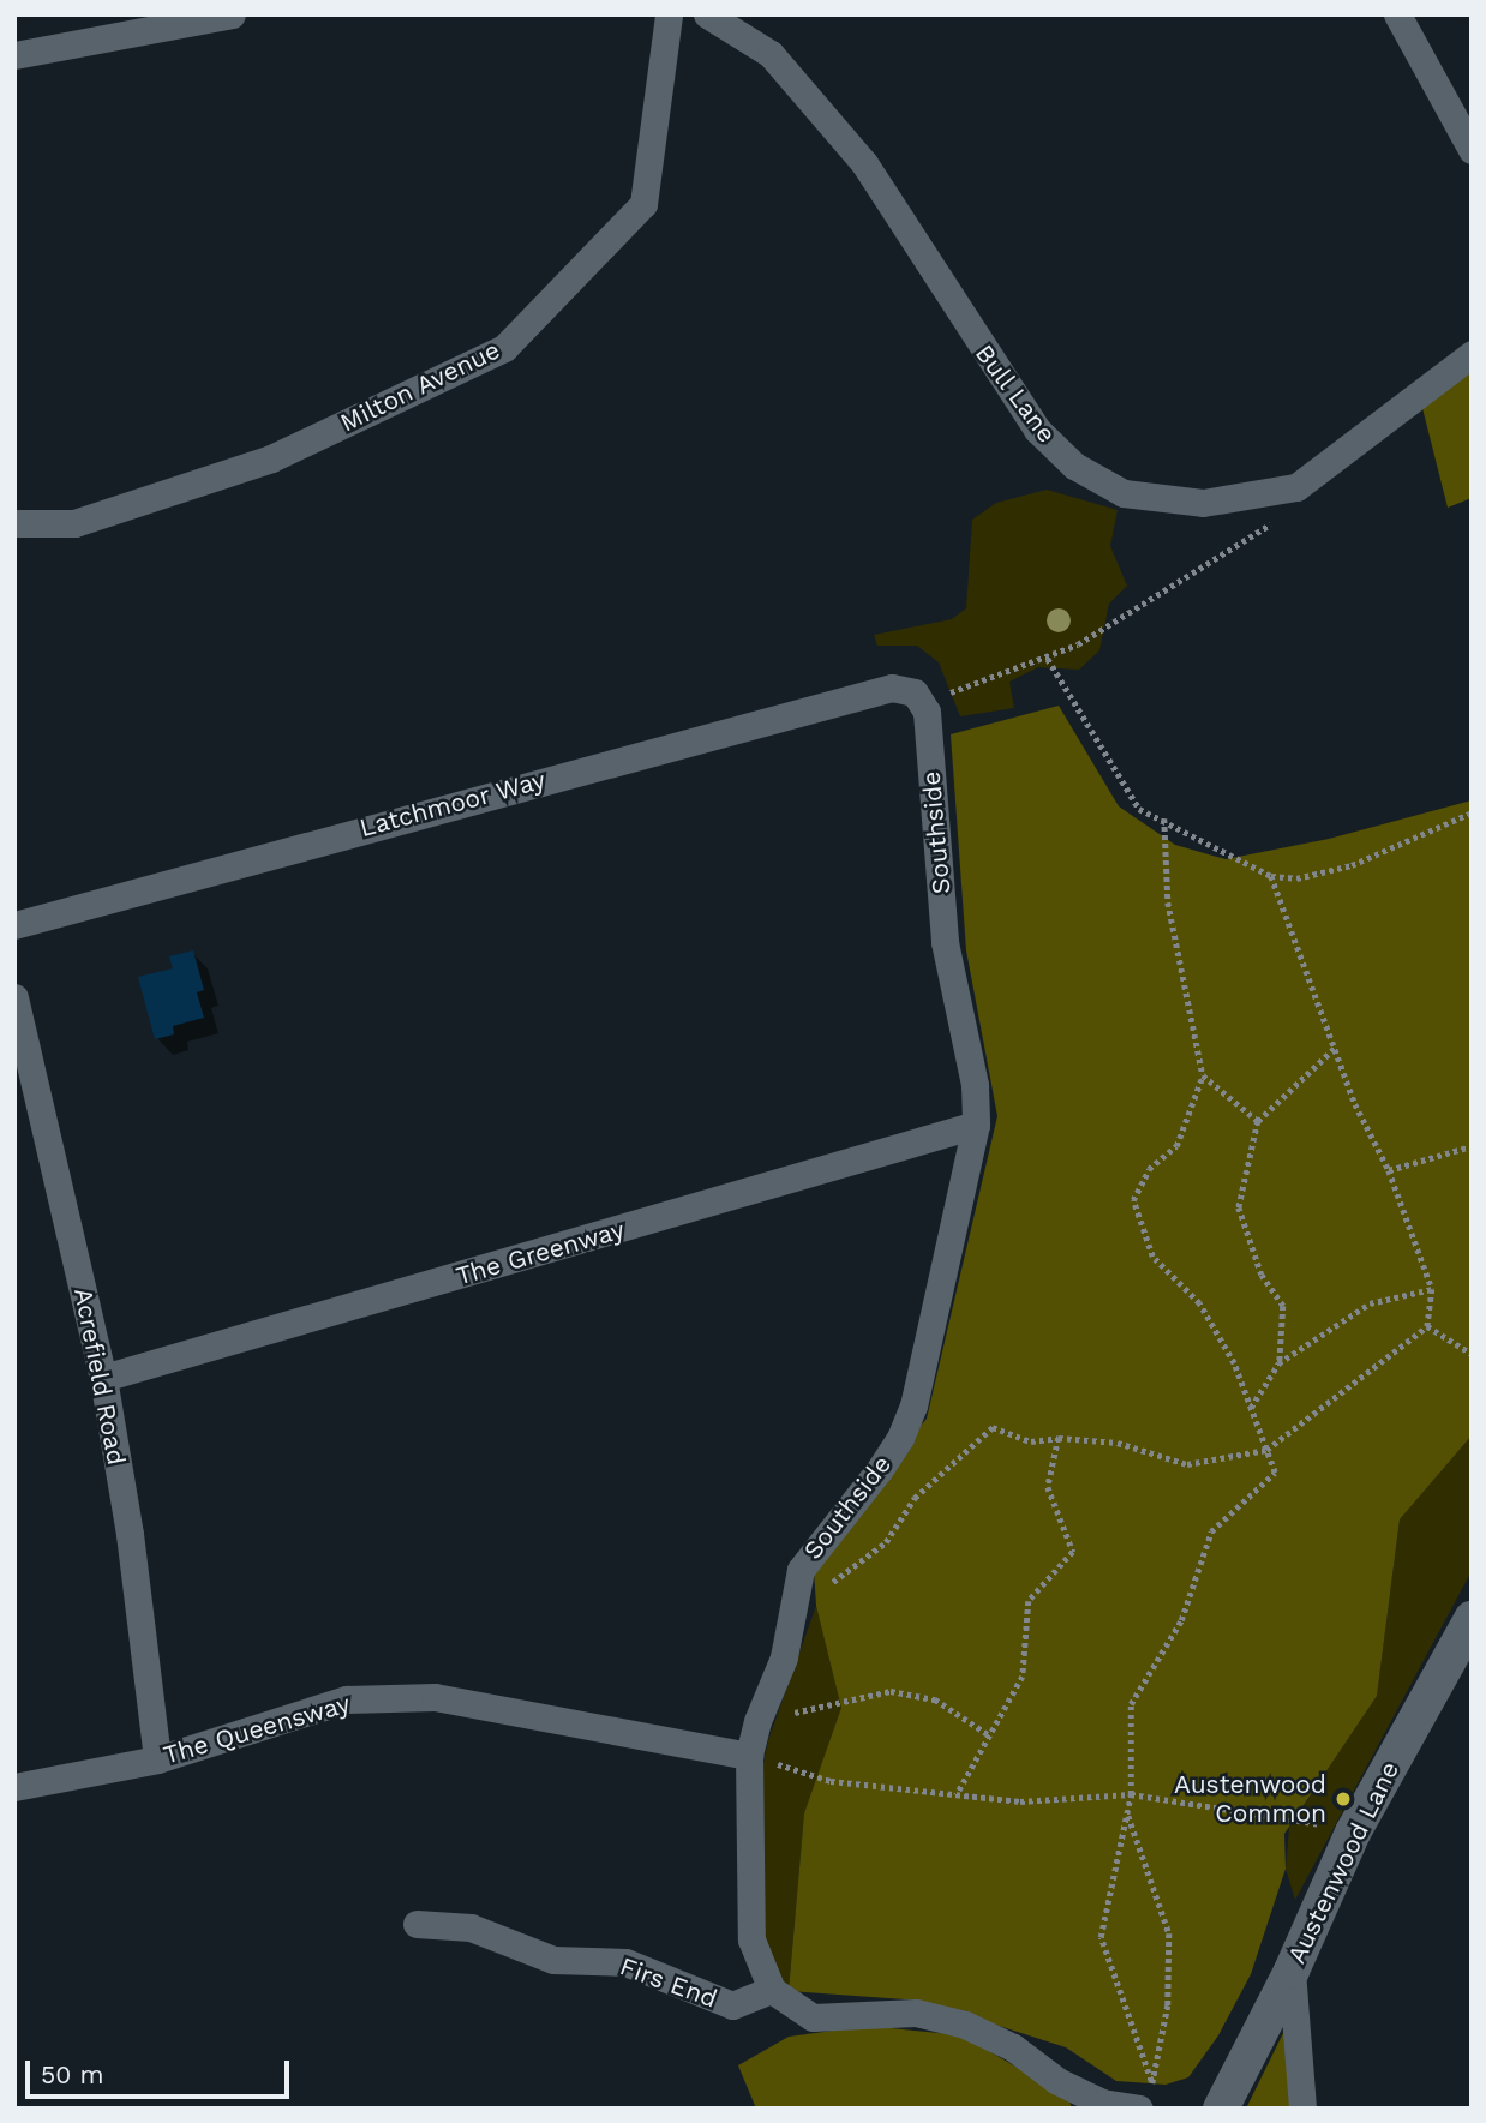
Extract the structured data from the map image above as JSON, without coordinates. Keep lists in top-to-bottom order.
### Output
{
  "streets": {
    "street": [
      "Milton Avenue",
      "Bull Lane",
      "Latchmoor Way",
      "Southside",
      "The Greenway",
      "Acrefield Road",
      "The Queensway",
      "Austenwood Lane",
      "Firs End"
    ]
  },
  "crossings": [
    ["Latchmoor Way", "Southside"],
    ["Southside", "The Greenway"],
    ["Southside", "The Queensway"],
    ["Southside", "Firs End"],
    ["The Greenway", "Acrefield Road"],
    ["Acrefield Road", "The Queensway"]
  ],
  "places": ["Austenwood Common"],
  "scale_bar": "50 m"
}
